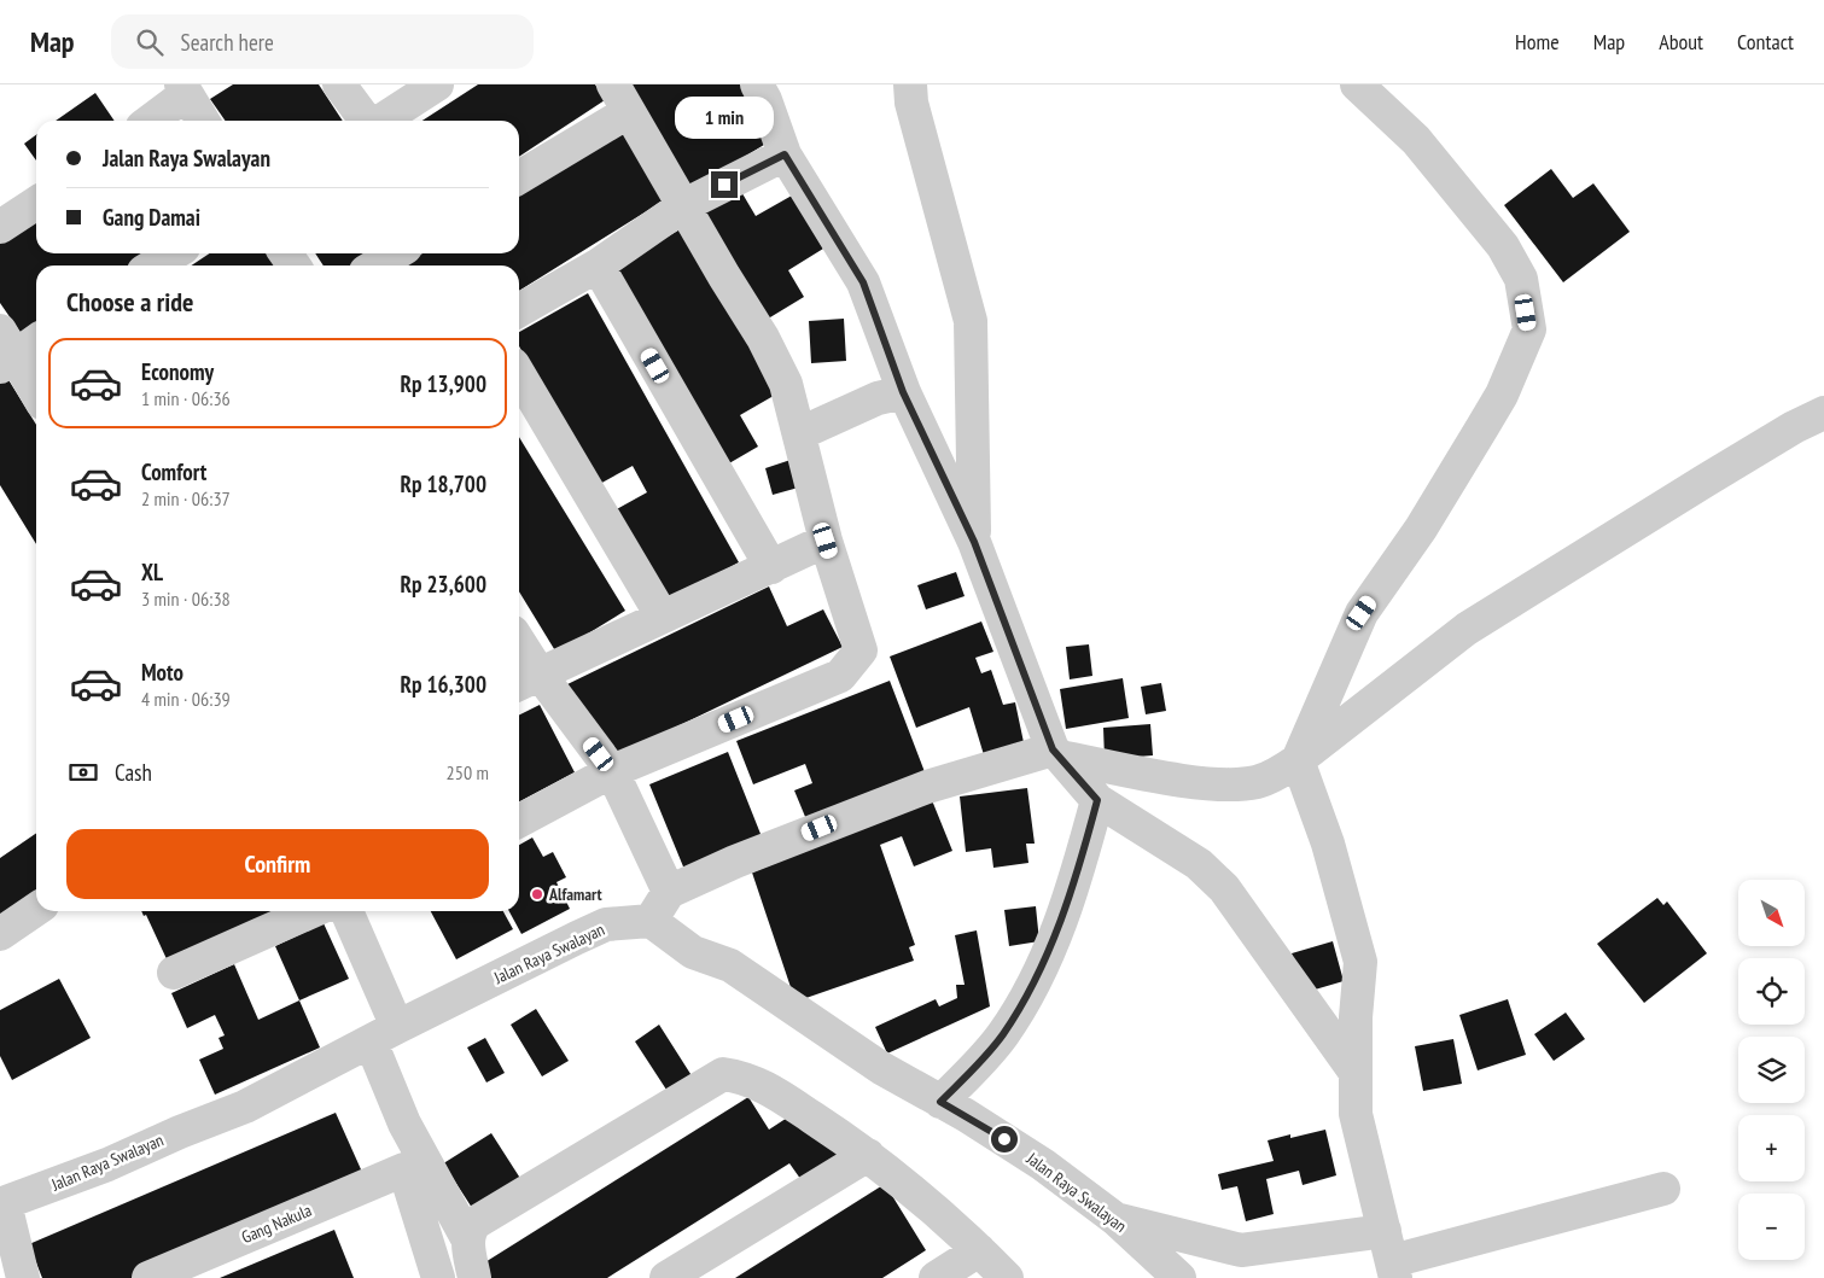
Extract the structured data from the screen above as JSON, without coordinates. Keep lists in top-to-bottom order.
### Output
{
  "streets": {
    "street": ["Jalan Raya Swalayan", "Gang Nakula"]
  },
  "places": ["Alfamart"],
  "north": "bottom right",
  "page": {
    "header": "Map",
    "search": "Search here",
    "nav": [
      "Home",
      "Map",
      "About",
      "Contact"
    ],
    "bubble": "1 min",
    "banner": ["Jalan Raya Swalayan", "Gang Damai"],
    "heading": "Choose a ride",
    "list": [
      {
        "name": "Economy",
        "note": "1 min · 06:36",
        "value": "Rp 13,900"
      },
      {
        "name": "Comfort",
        "note": "2 min · 06:37",
        "value": "Rp 18,700"
      },
      {
        "name": "XL",
        "note": "3 min · 06:38",
        "value": "Rp 23,600"
      },
      {
        "name": "Moto",
        "note": "4 min · 06:39",
        "value": "Rp 16,300"
      }
    ],
    "pay": ["Cash", "250 m"],
    "buttons": "Confirm",
    "map_buttons": ["+", "−"]
  }
}
